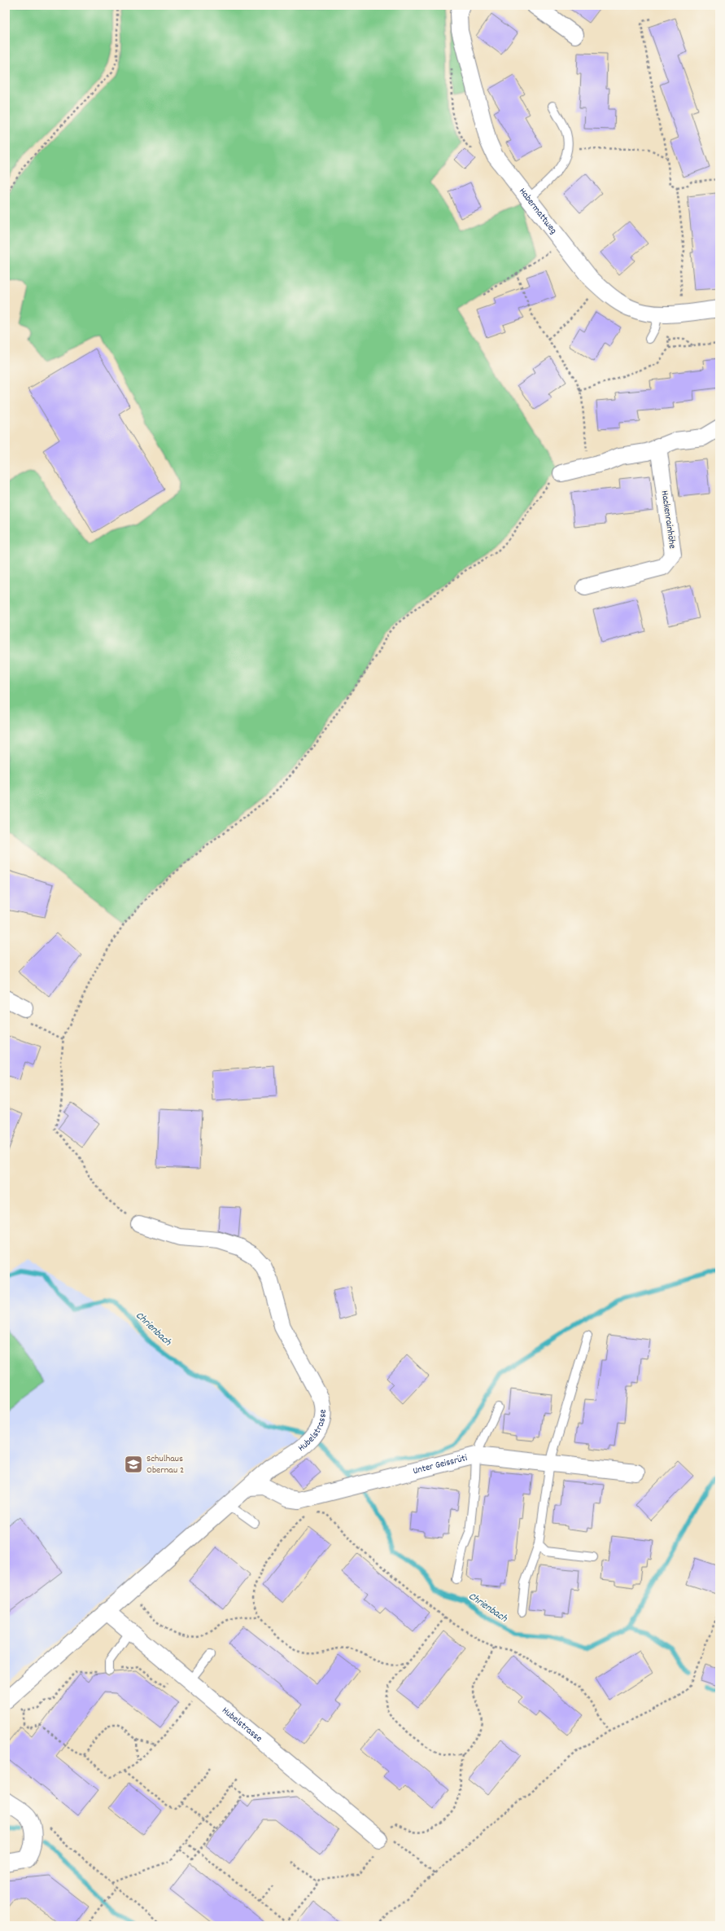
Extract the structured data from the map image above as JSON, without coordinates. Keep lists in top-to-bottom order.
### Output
{
  "streets": {
    "street": [
      "Habermattweg",
      "Hackenrainhöhe",
      "Hubelstrasse",
      "Unter Geissrüti"
    ]
  },
  "crossings": [
    ["Hubelstrasse", "Unter Geissrüti"]
  ],
  "water": ["Chrienbach"],
  "places": {
    "school or university": ["Schulhaus Obernau 2"]
  }
}
